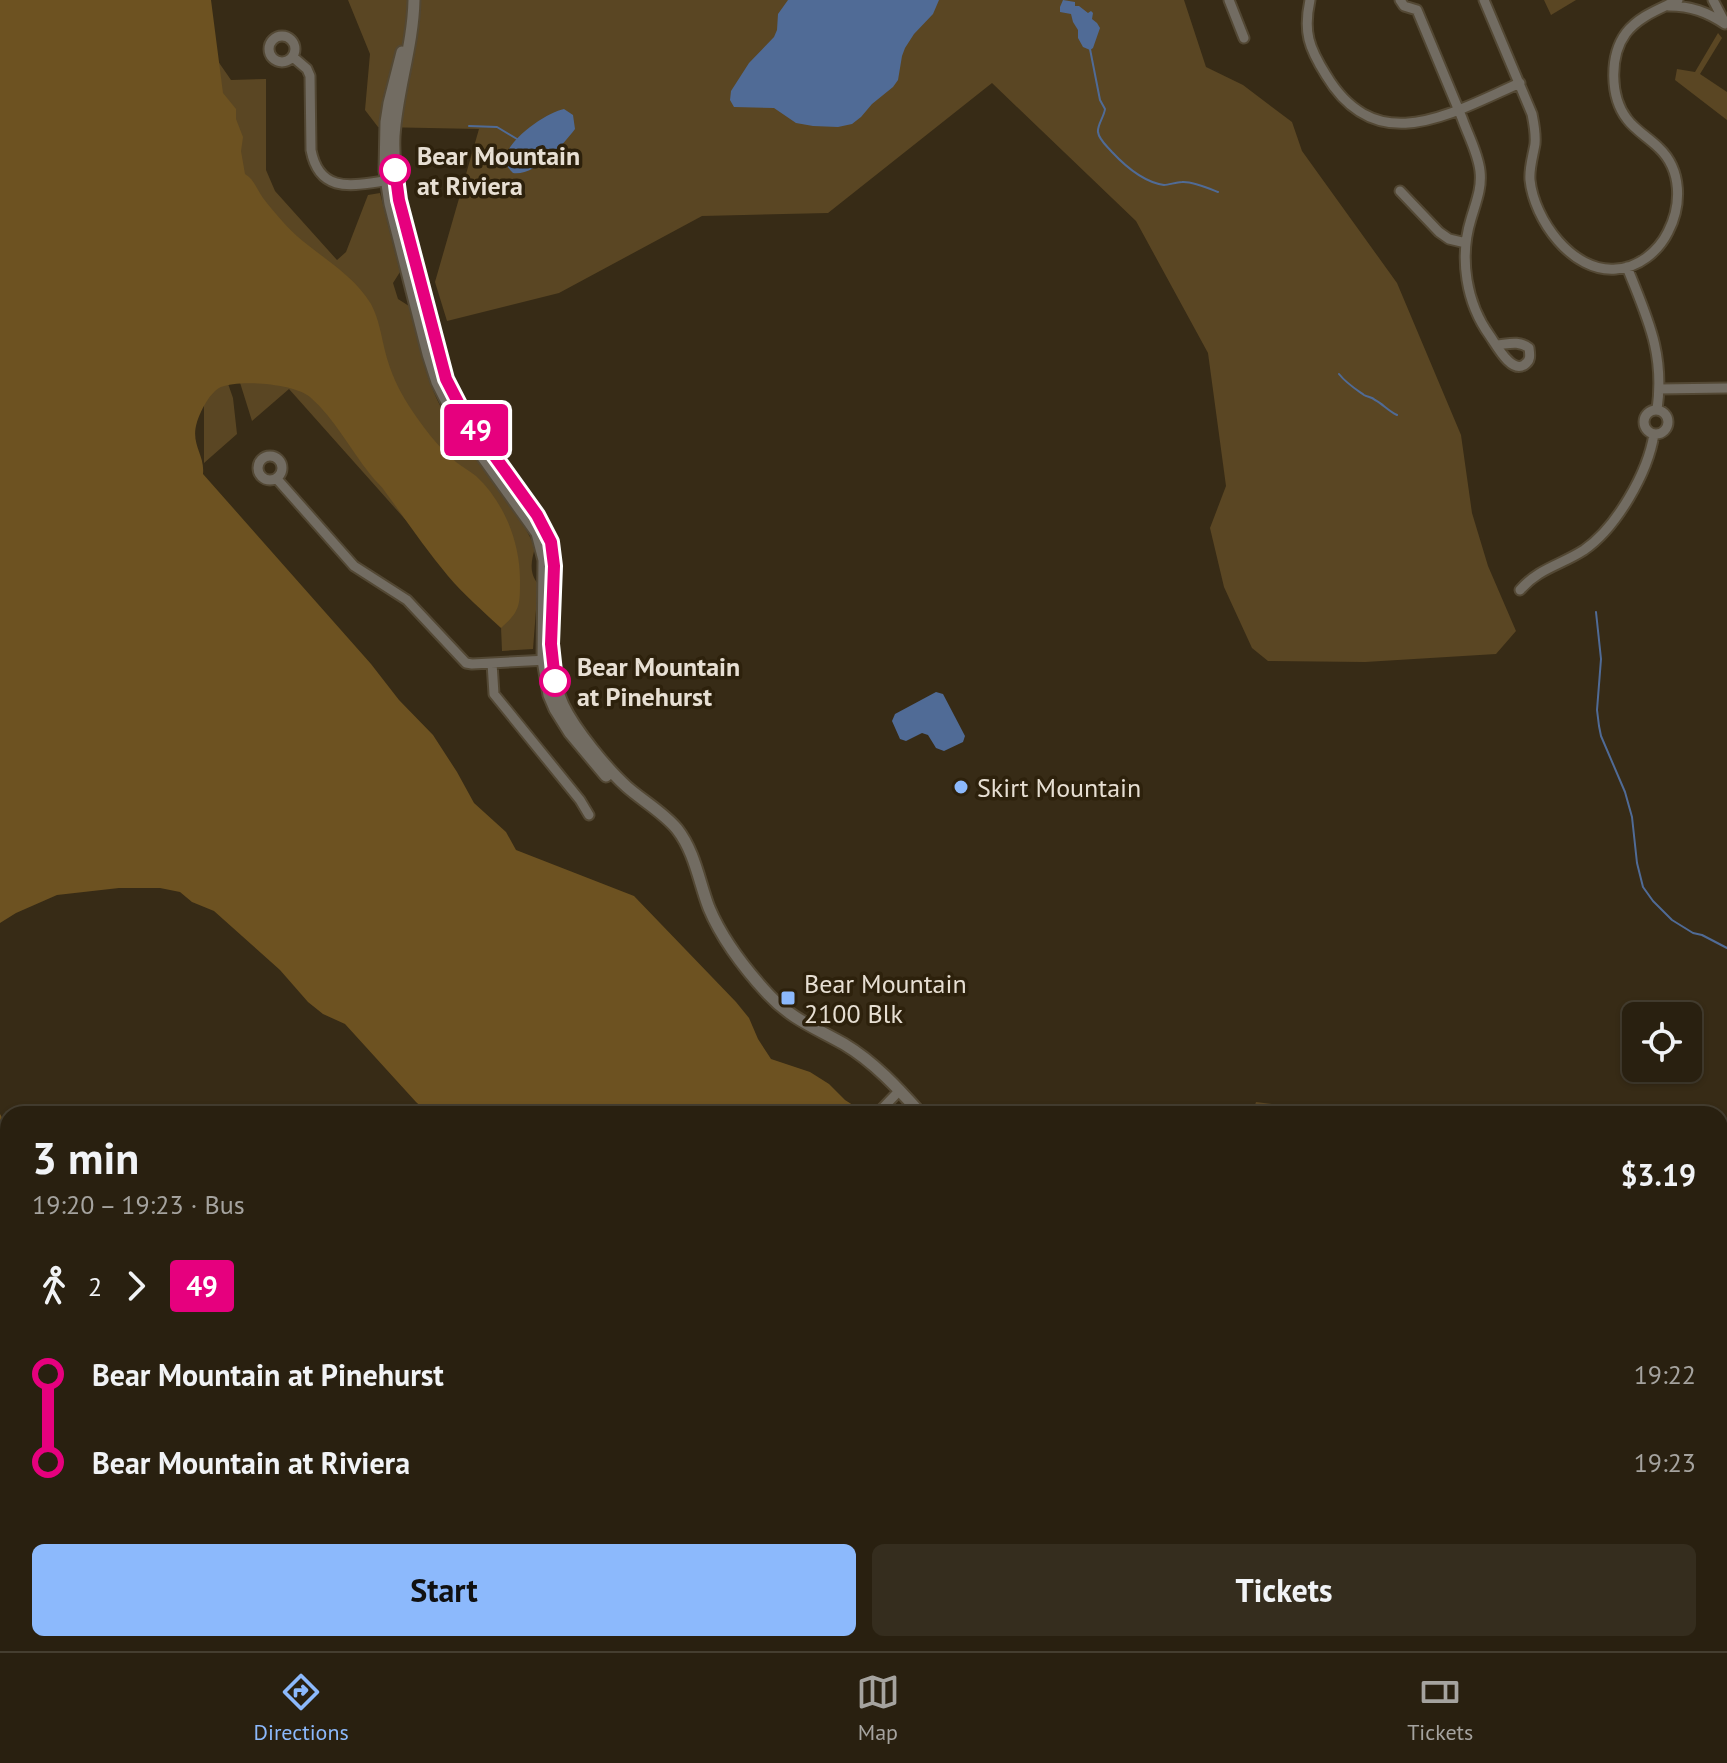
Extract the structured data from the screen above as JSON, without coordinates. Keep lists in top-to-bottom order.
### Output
{
  "places": {
    "other": ["Bear Mountain at Riviera", "Bear Mountain at Pinehurst", "Skirt Mountain"],
    "transit": ["Bear Mountain 2100 Blk"]
  },
  "lines": ["bus line 49"],
  "page": {
    "on_map": "49",
    "heading": ["3 min", "19:20 – 19:23 · Bus", "$3.19"],
    "legs": ["2", "49"],
    "list": [
      {
        "name": "Bear Mountain at Pinehurst",
        "value": "19:22"
      },
      {
        "name": "Bear Mountain at Riviera",
        "value": "19:23"
      }
    ],
    "buttons": ["Start", "Tickets"],
    "tabs": ["Directions", "Map", "Tickets"]
  }
}
